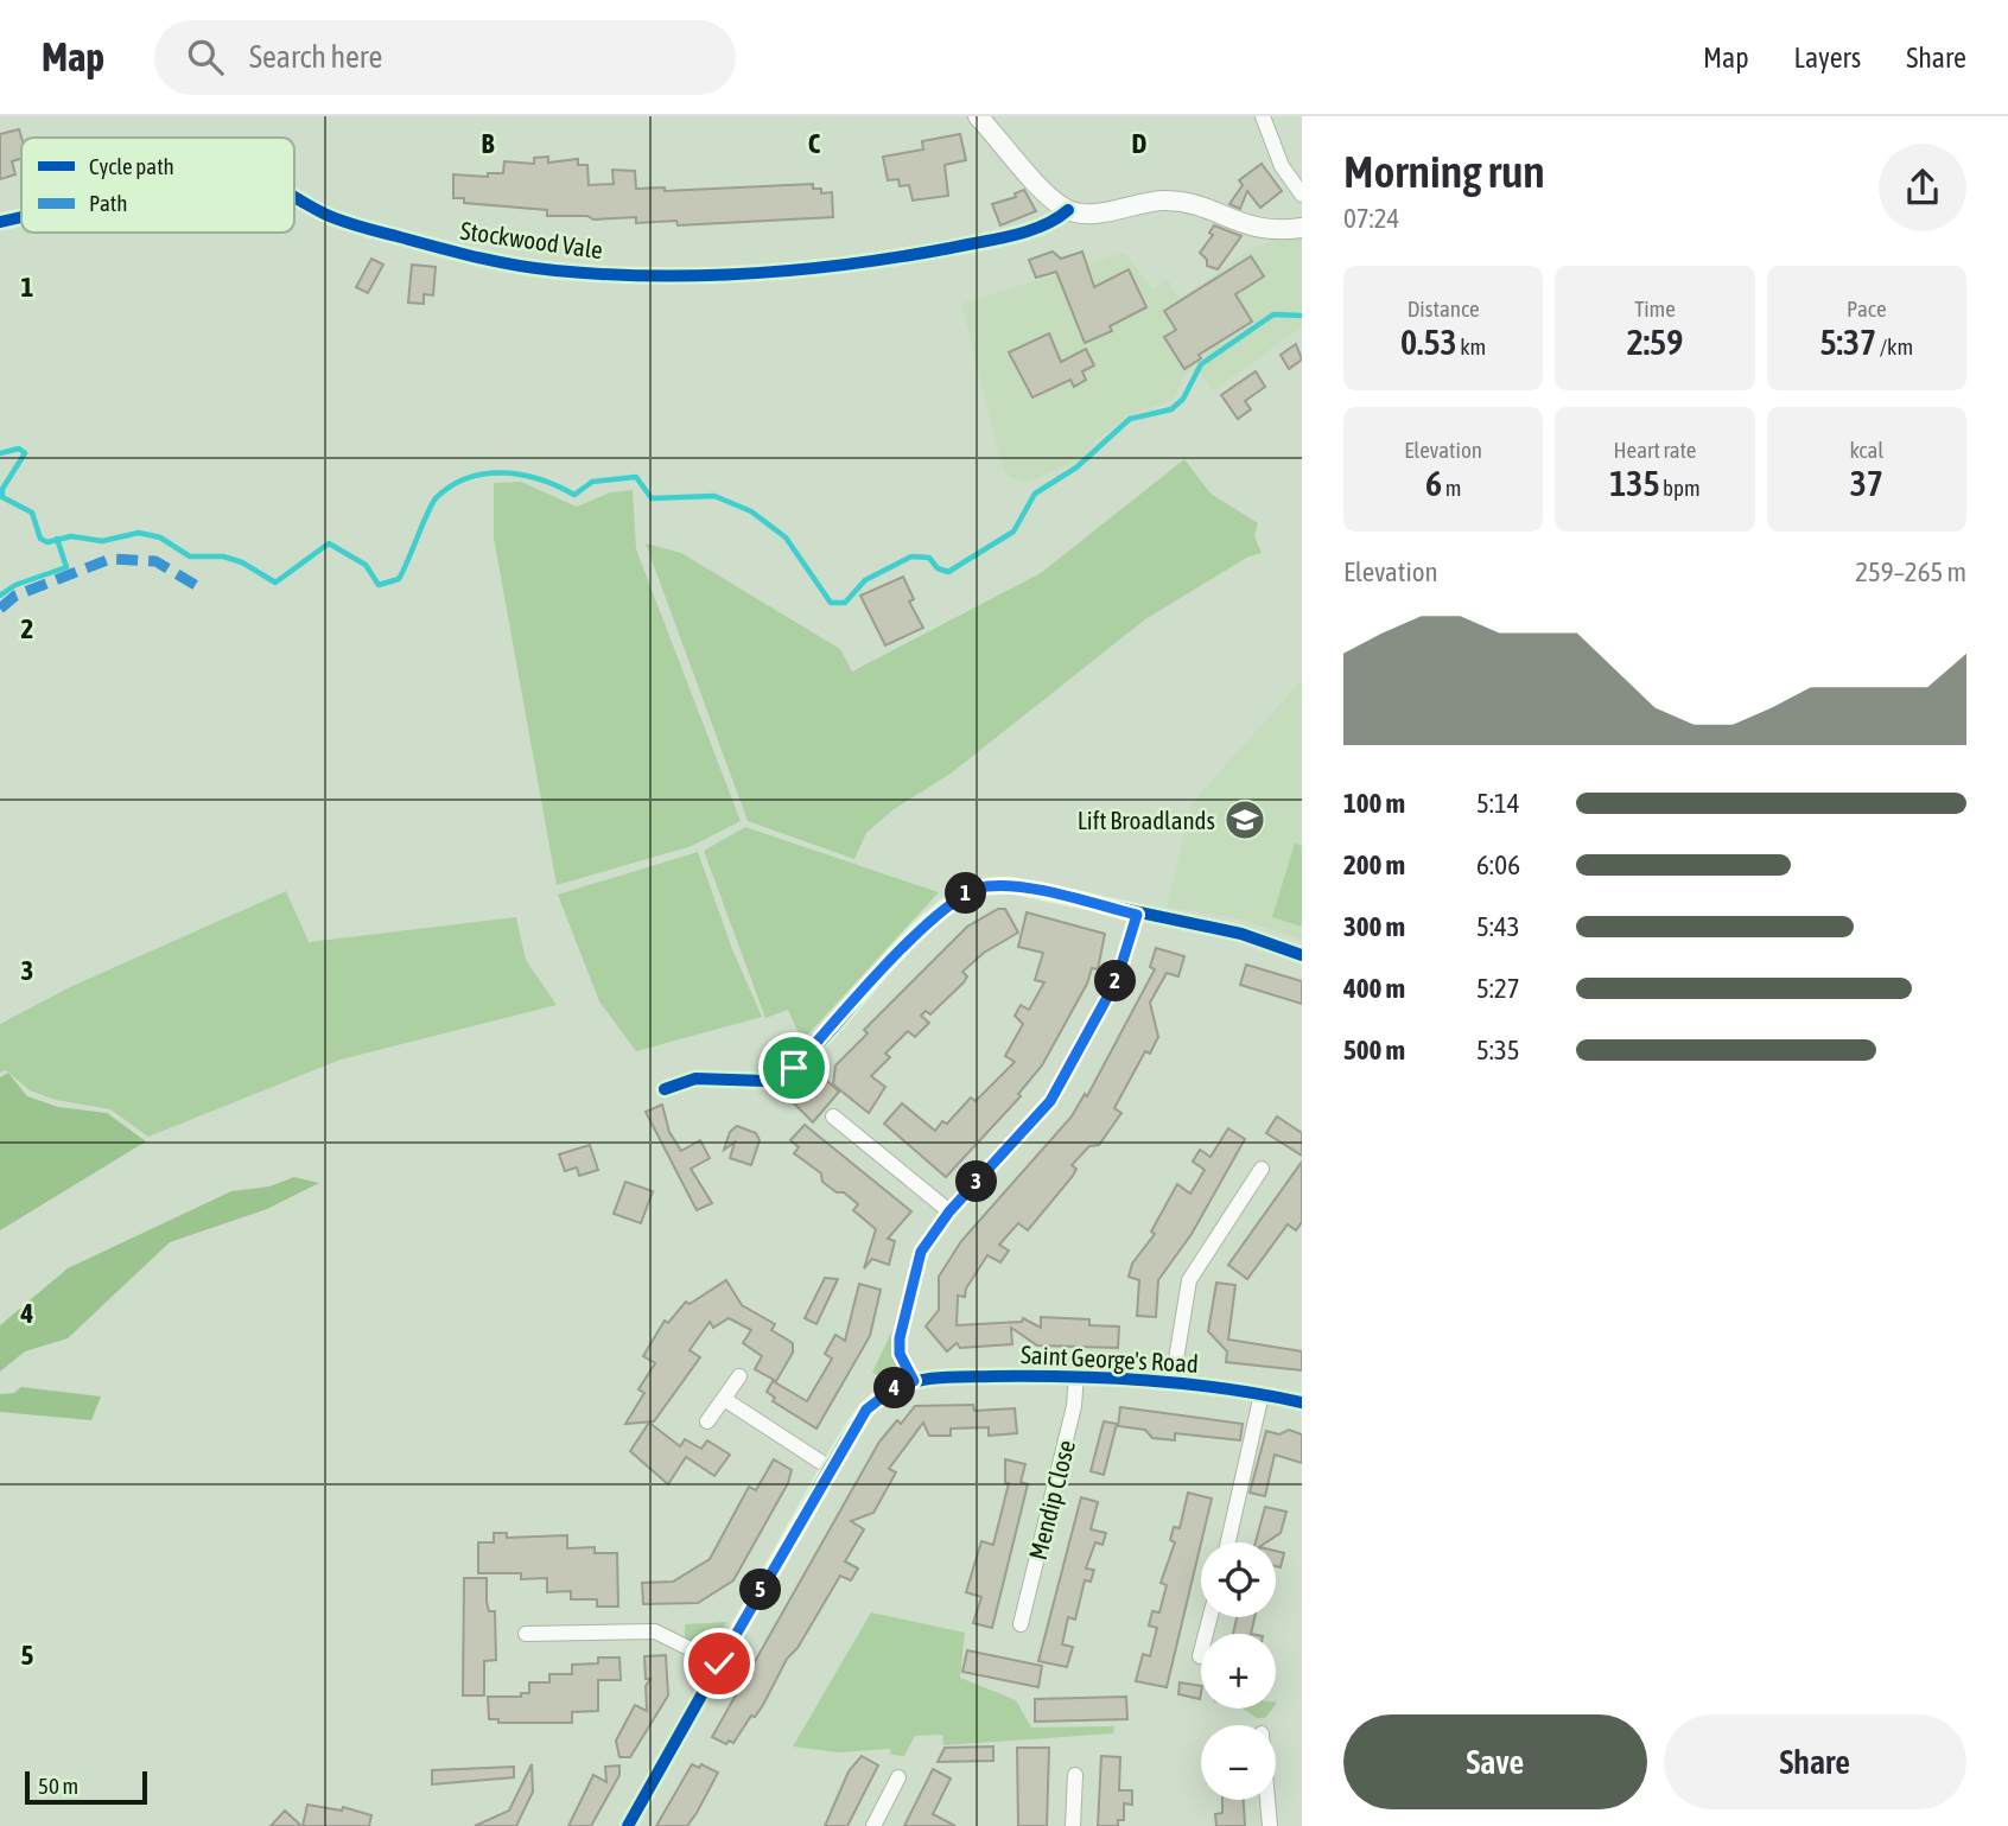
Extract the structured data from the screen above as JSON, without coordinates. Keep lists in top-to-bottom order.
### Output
{
  "streets": {
    "street": ["Stockwood Vale", "Saint George's Road", "Mendip Close"]
  },
  "crossings": [
    ["Saint George's Road", "Mendip Close"]
  ],
  "places": {
    "school or university": ["Lift Broadlands"]
  },
  "legend": ["Cycle path", "Path"],
  "scale_bar": "50 m",
  "page": {
    "header": "Map",
    "search": "Search here",
    "nav": ["Map", "Layers", "Share"],
    "heading": ["Morning run", "07:24"],
    "stats": [
      ["Distance", "0.53 km"],
      ["Time", "2:59"],
      ["Pace", "5:37 /km"],
      ["Elevation", "6 m"],
      ["Heart rate", "135 bpm"],
      ["kcal", "37"]
    ],
    "chart": ["Elevation", "259–265 m"],
    "list": [
      {
        "name": "100 m",
        "note": "5:14"
      },
      {
        "name": "200 m",
        "note": "6:06"
      },
      {
        "name": "300 m",
        "note": "5:43"
      },
      {
        "name": "400 m",
        "note": "5:27"
      },
      {
        "name": "500 m",
        "note": "5:35"
      }
    ],
    "pins": [
      "1",
      "2",
      "3",
      "4",
      "5"
    ],
    "map_buttons": ["+", "−"],
    "buttons": ["Save", "Share"],
    "scale": "50 m"
  },
  "grid": {
    "columns": ["B", "C", "D"],
    "rows": [
      "1",
      "2",
      "3",
      "4",
      "5"
    ]
  }
}
